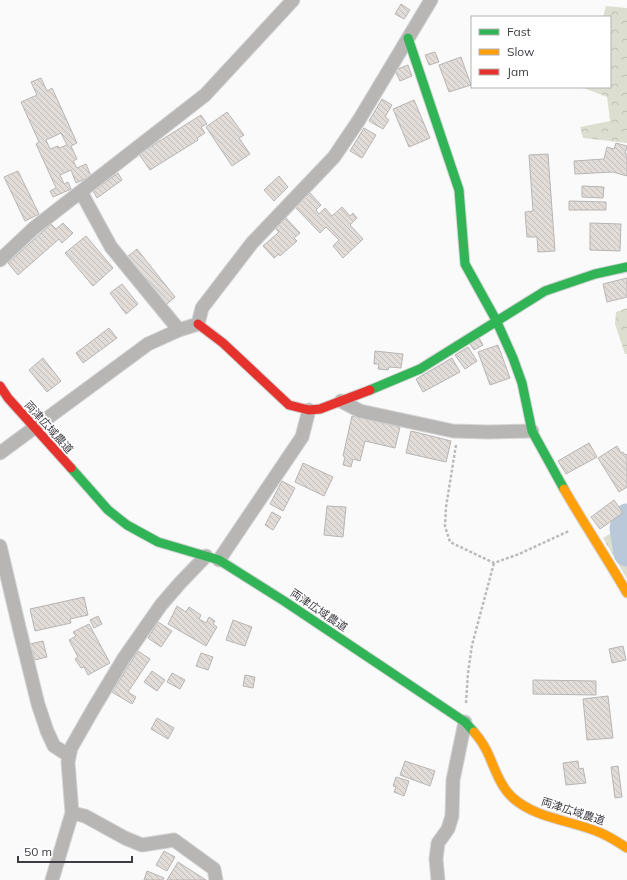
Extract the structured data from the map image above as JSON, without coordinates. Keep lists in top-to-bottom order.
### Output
{
  "streets": {
    "street": ["両津広域農道"]
  },
  "legend": ["Fast", "Slow", "Jam"],
  "scale_bar": "50 m"
}
